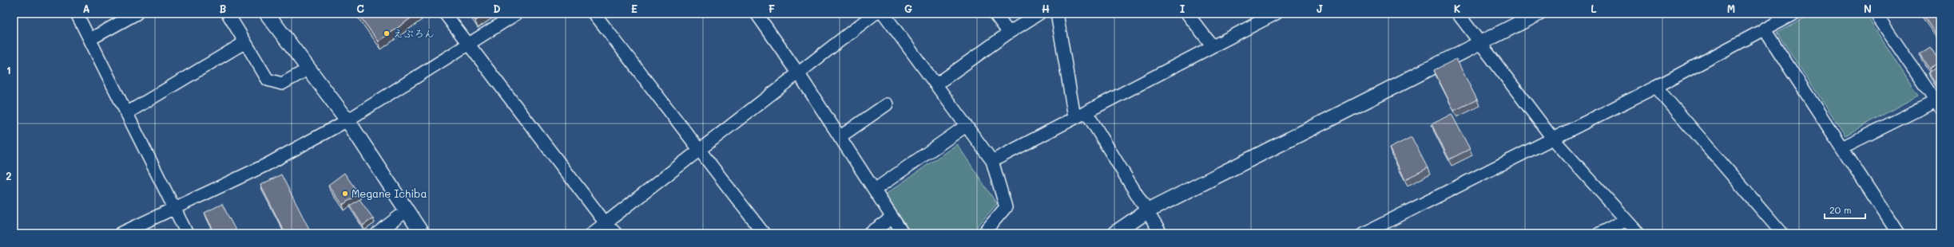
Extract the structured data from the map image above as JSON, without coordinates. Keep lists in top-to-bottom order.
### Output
{
  "places": ["えぷろん", "Megane Ichiba"],
  "scale_bar": "20 m",
  "grid": {
    "columns": [
      "A",
      "B",
      "C",
      "D",
      "E",
      "F",
      "G",
      "H",
      "I",
      "J",
      "K",
      "L",
      "M",
      "N"
    ],
    "rows": ["1", "2"]
  }
}
